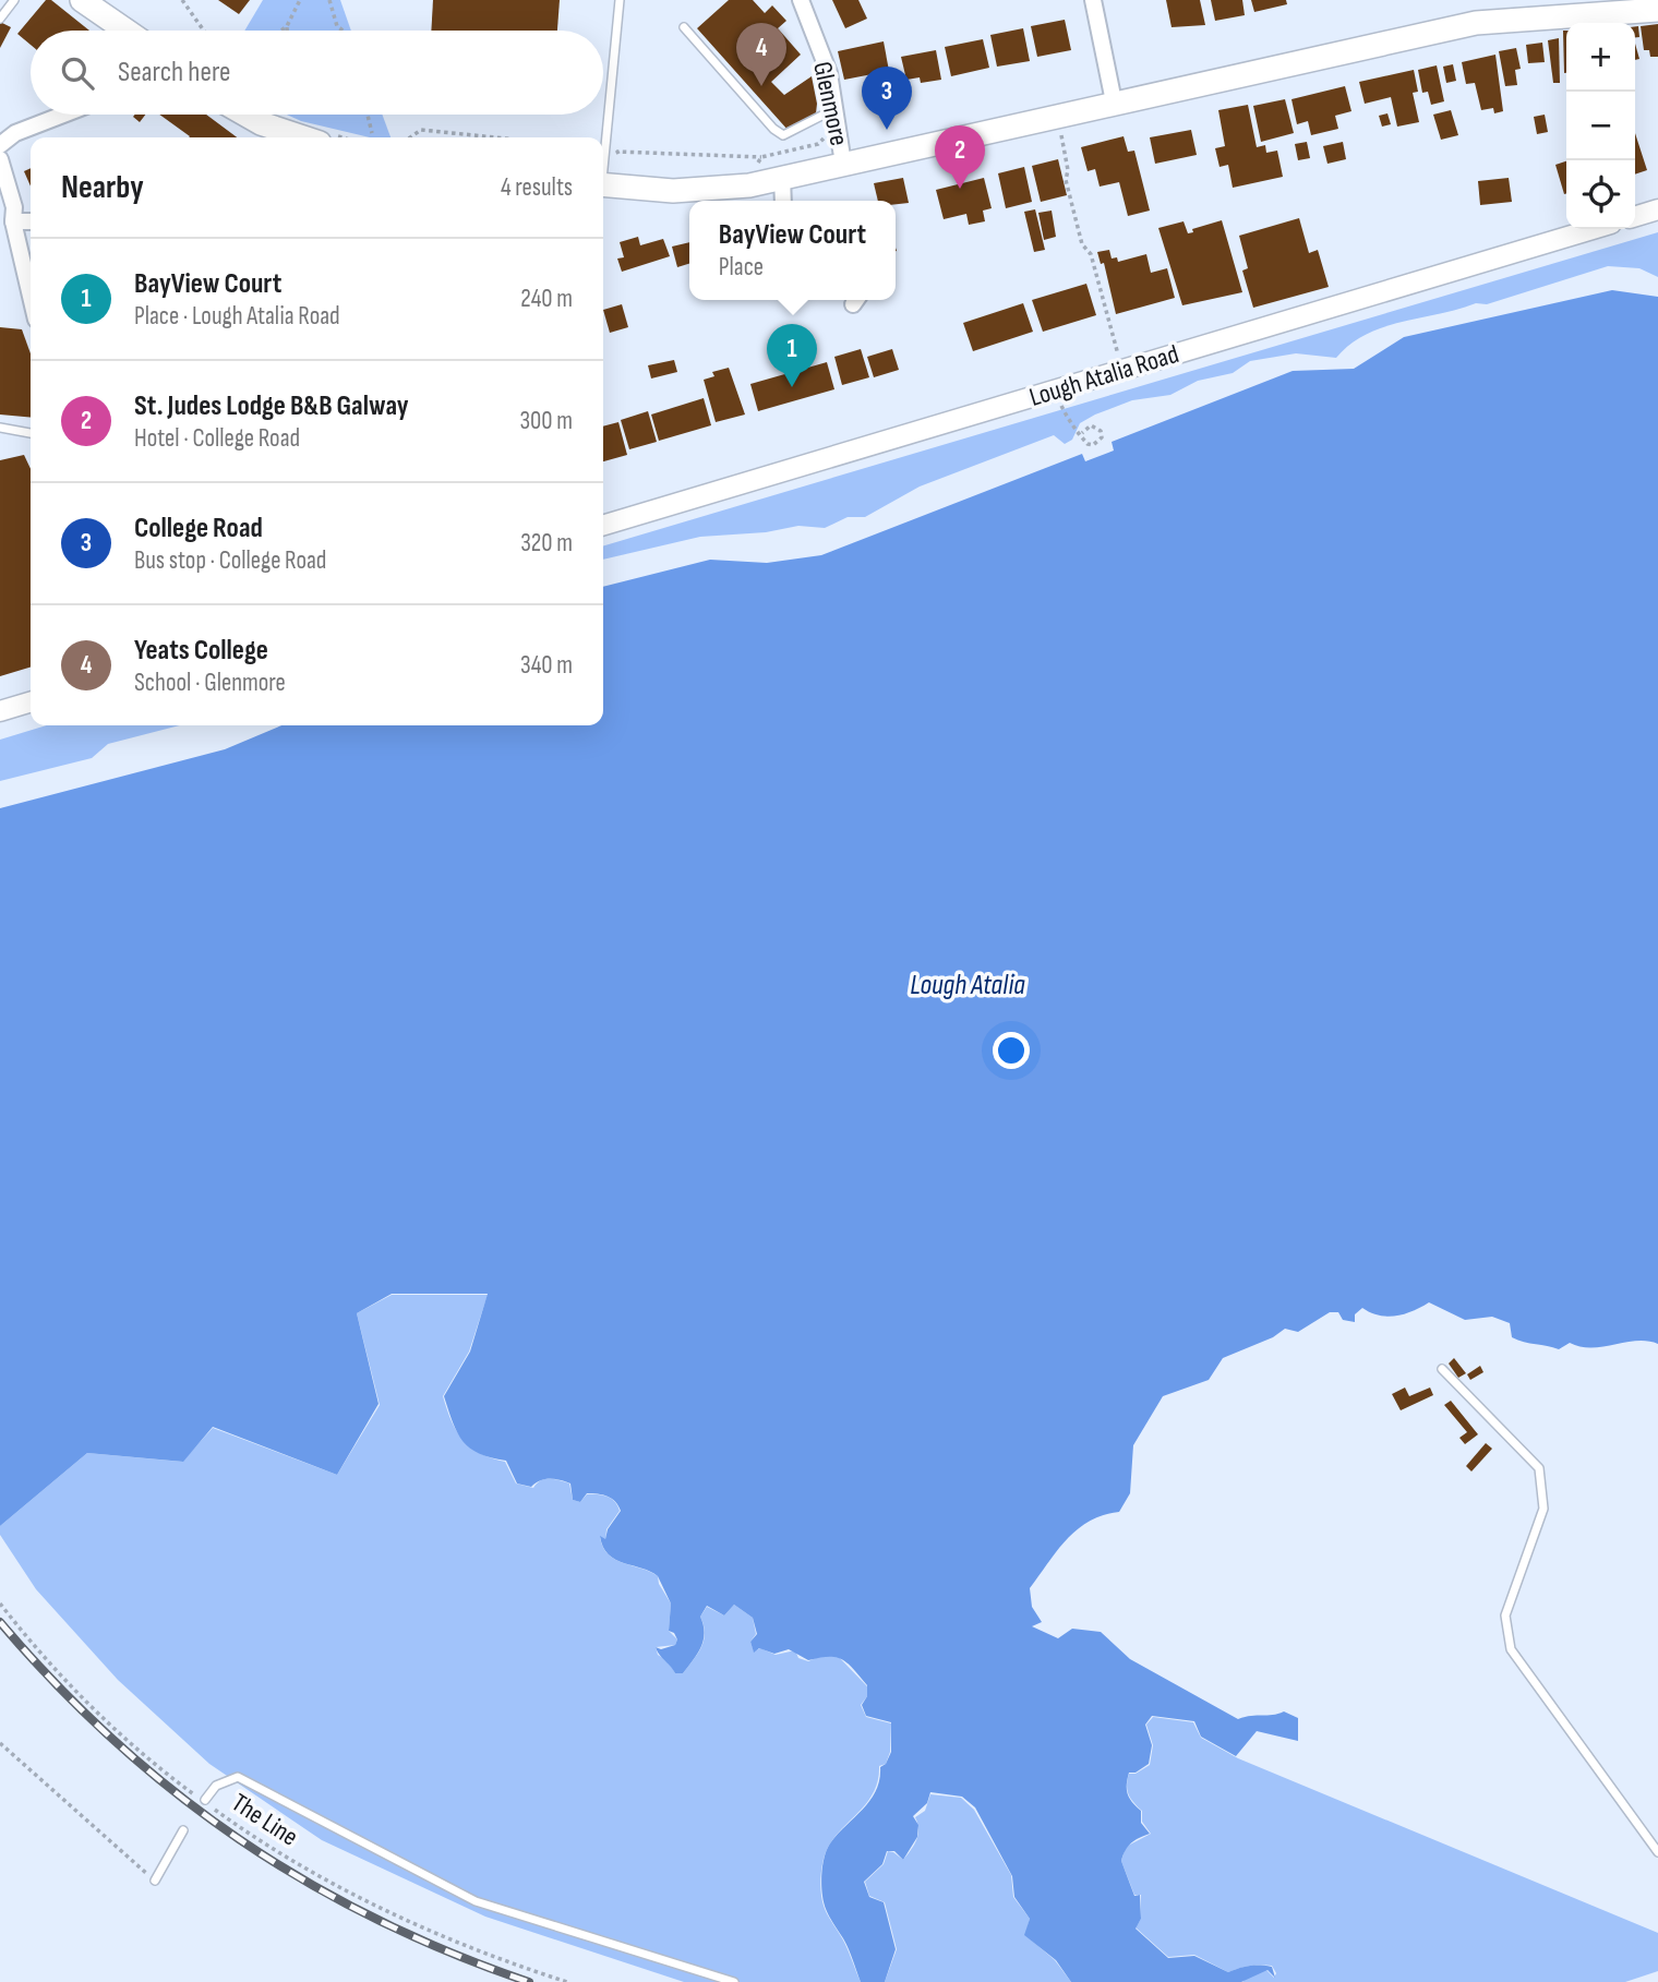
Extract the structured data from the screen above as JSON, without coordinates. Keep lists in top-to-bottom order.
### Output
{
  "streets": {
    "street": ["Glenmore", "Lough Atalia Road"],
    "path": ["The Line"]
  },
  "water": ["Lough Atalia"],
  "page": {
    "map_buttons": ["+", "−"],
    "pins": [
      "4",
      "3",
      "2",
      "1"
    ],
    "search": "Search here",
    "heading": ["Nearby", "4 results"],
    "popup": ["BayView Court", "Place"],
    "list": [
      {
        "mark": "1",
        "name": "BayView Court",
        "note": "Place · Lough Atalia Road",
        "value": "240 m"
      },
      {
        "mark": "2",
        "name": "St. Judes Lodge B&B Galway",
        "note": "Hotel · College Road",
        "value": "300 m"
      },
      {
        "mark": "3",
        "name": "College Road",
        "note": "Bus stop · College Road",
        "value": "320 m"
      },
      {
        "mark": "4",
        "name": "Yeats College",
        "note": "School · Glenmore",
        "value": "340 m"
      }
    ]
  }
}
